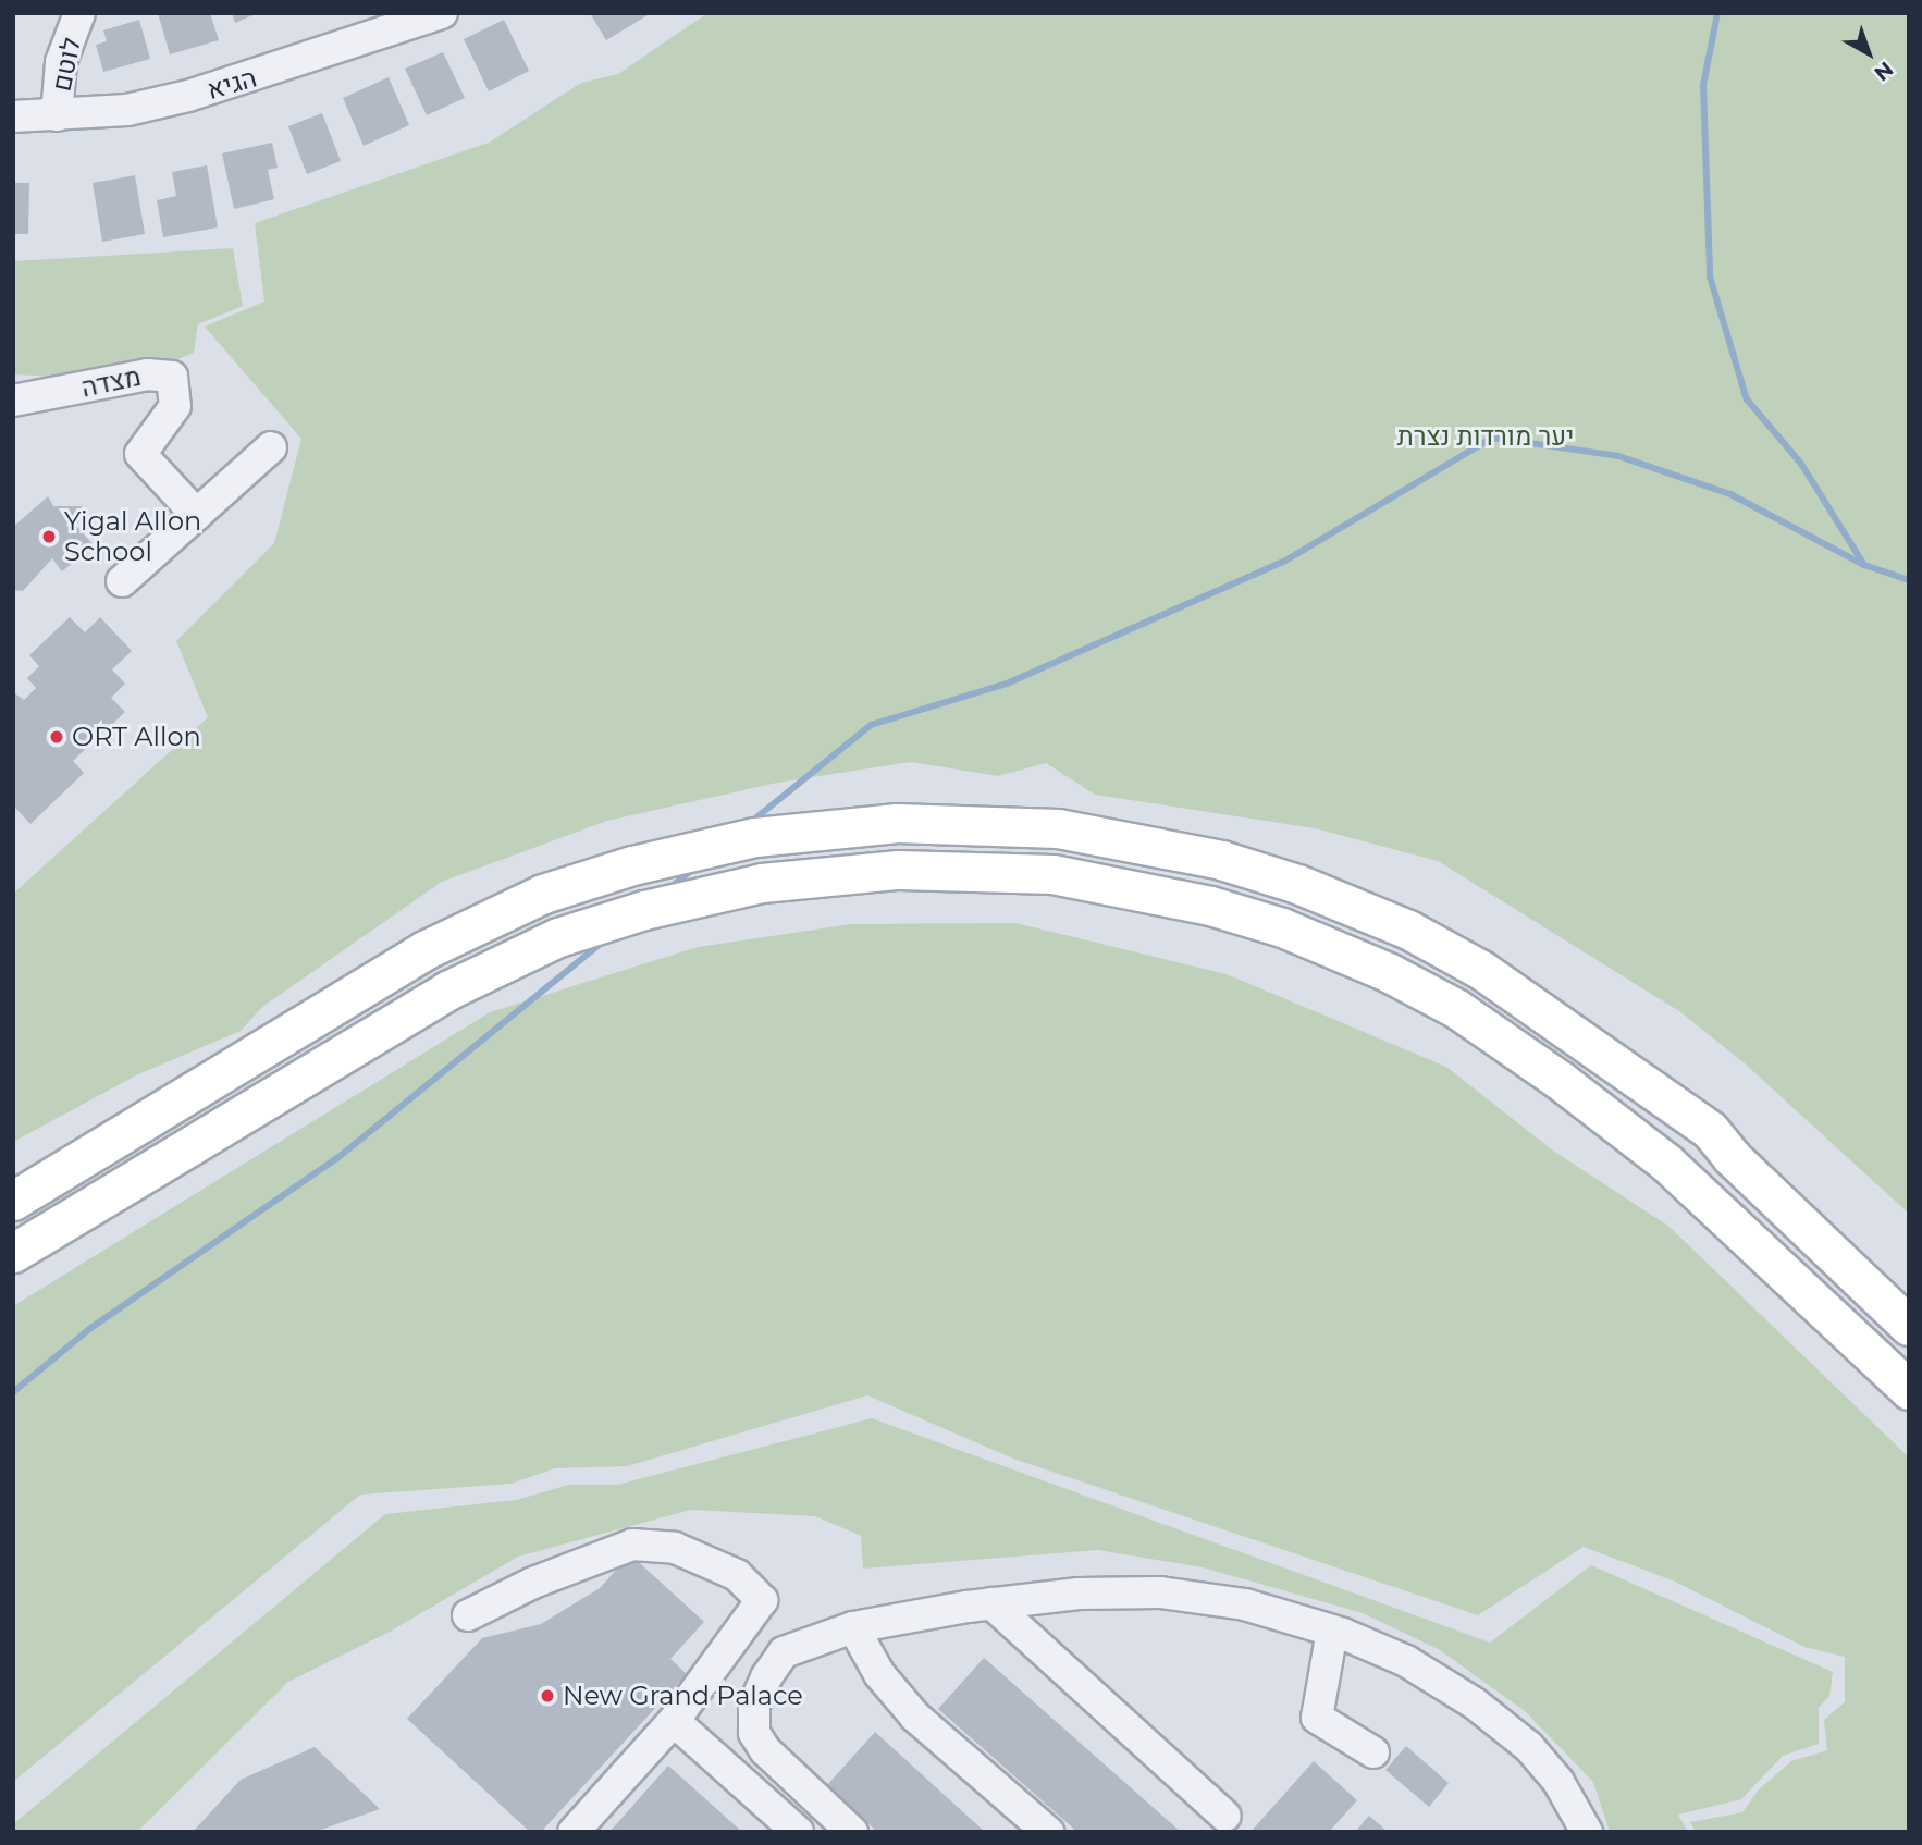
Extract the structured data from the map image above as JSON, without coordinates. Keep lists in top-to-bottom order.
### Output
{
  "streets": {
    "street": ["לוטם", "הגיא", "מצדה"]
  },
  "crossings": [
    ["לוטם", "הגיא"]
  ],
  "parks": ["יער מורדות נצרת"],
  "places": ["Yigal Allon School", "ORT Allon", "New Grand Palace"],
  "north": "bottom right"
}
